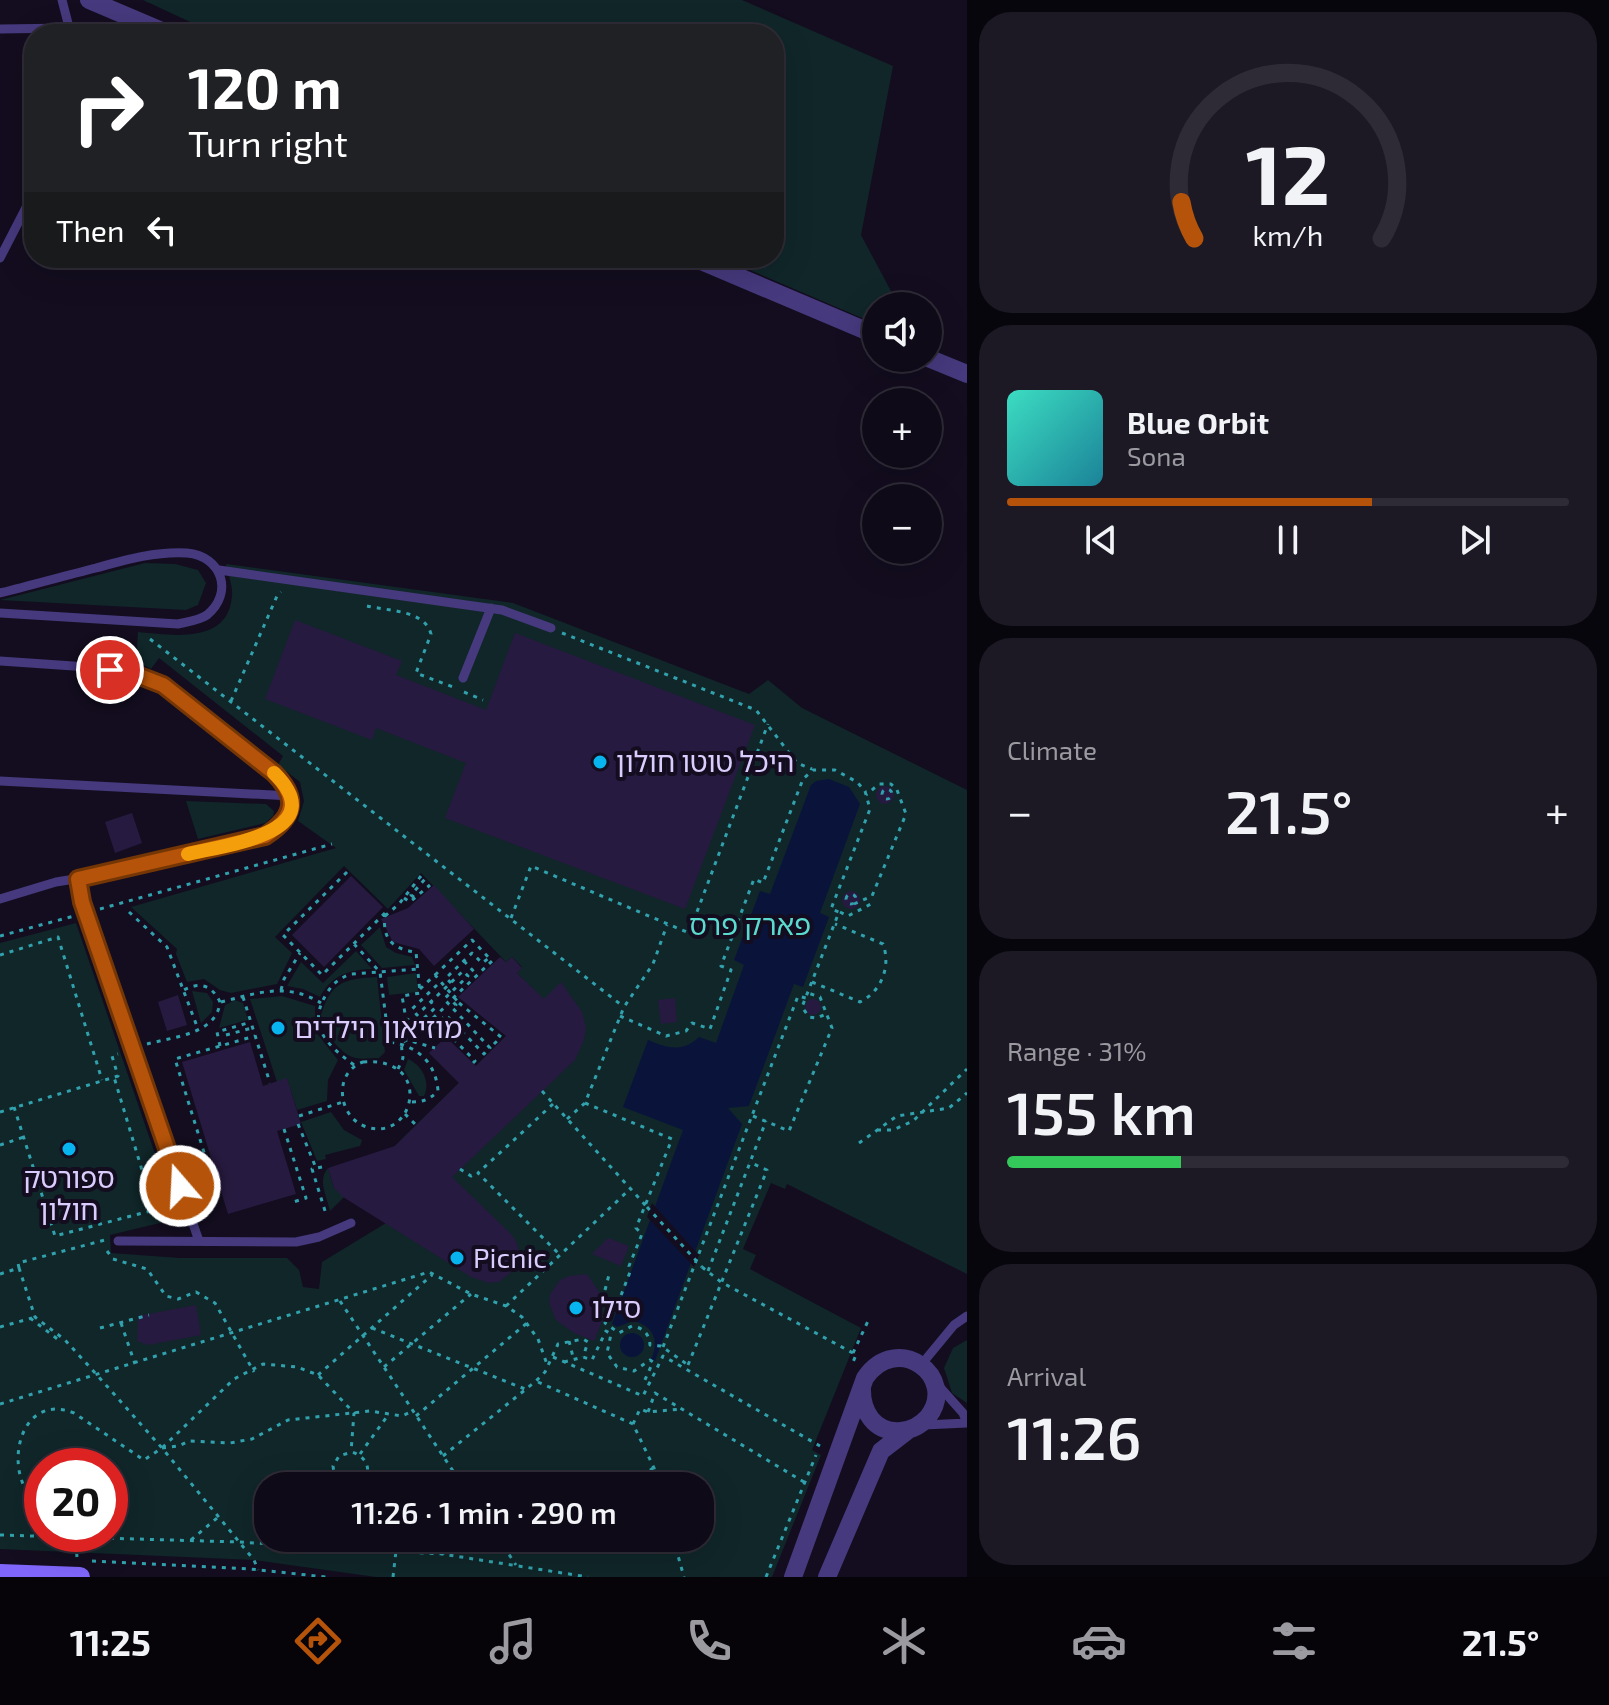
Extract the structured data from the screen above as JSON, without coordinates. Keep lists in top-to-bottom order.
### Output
{
  "parks": ["פארק פרס"],
  "places": [
    "היכל טוטו חולון",
    "מוזיאון הילדים",
    "ספורטק חולון",
    "Picnic",
    "סילו"
  ],
  "page": {
    "turn": ["120 m", "Turn right"],
    "then": "Then",
    "map_buttons": ["+", "−"],
    "song": ["Blue Orbit", "Sona"],
    "tile": [
      "Climate",
      ["Range · 31%", "155 km"],
      ["Arrival", "11:26"]
    ],
    "heat": ["−", "21.5°", "+"],
    "limit": "20",
    "trip": "11:26 · 1 min · 290 m",
    "tabs": ["11:25", "21.5°"],
    "gauge": ["12", "km/h"]
  }
}
